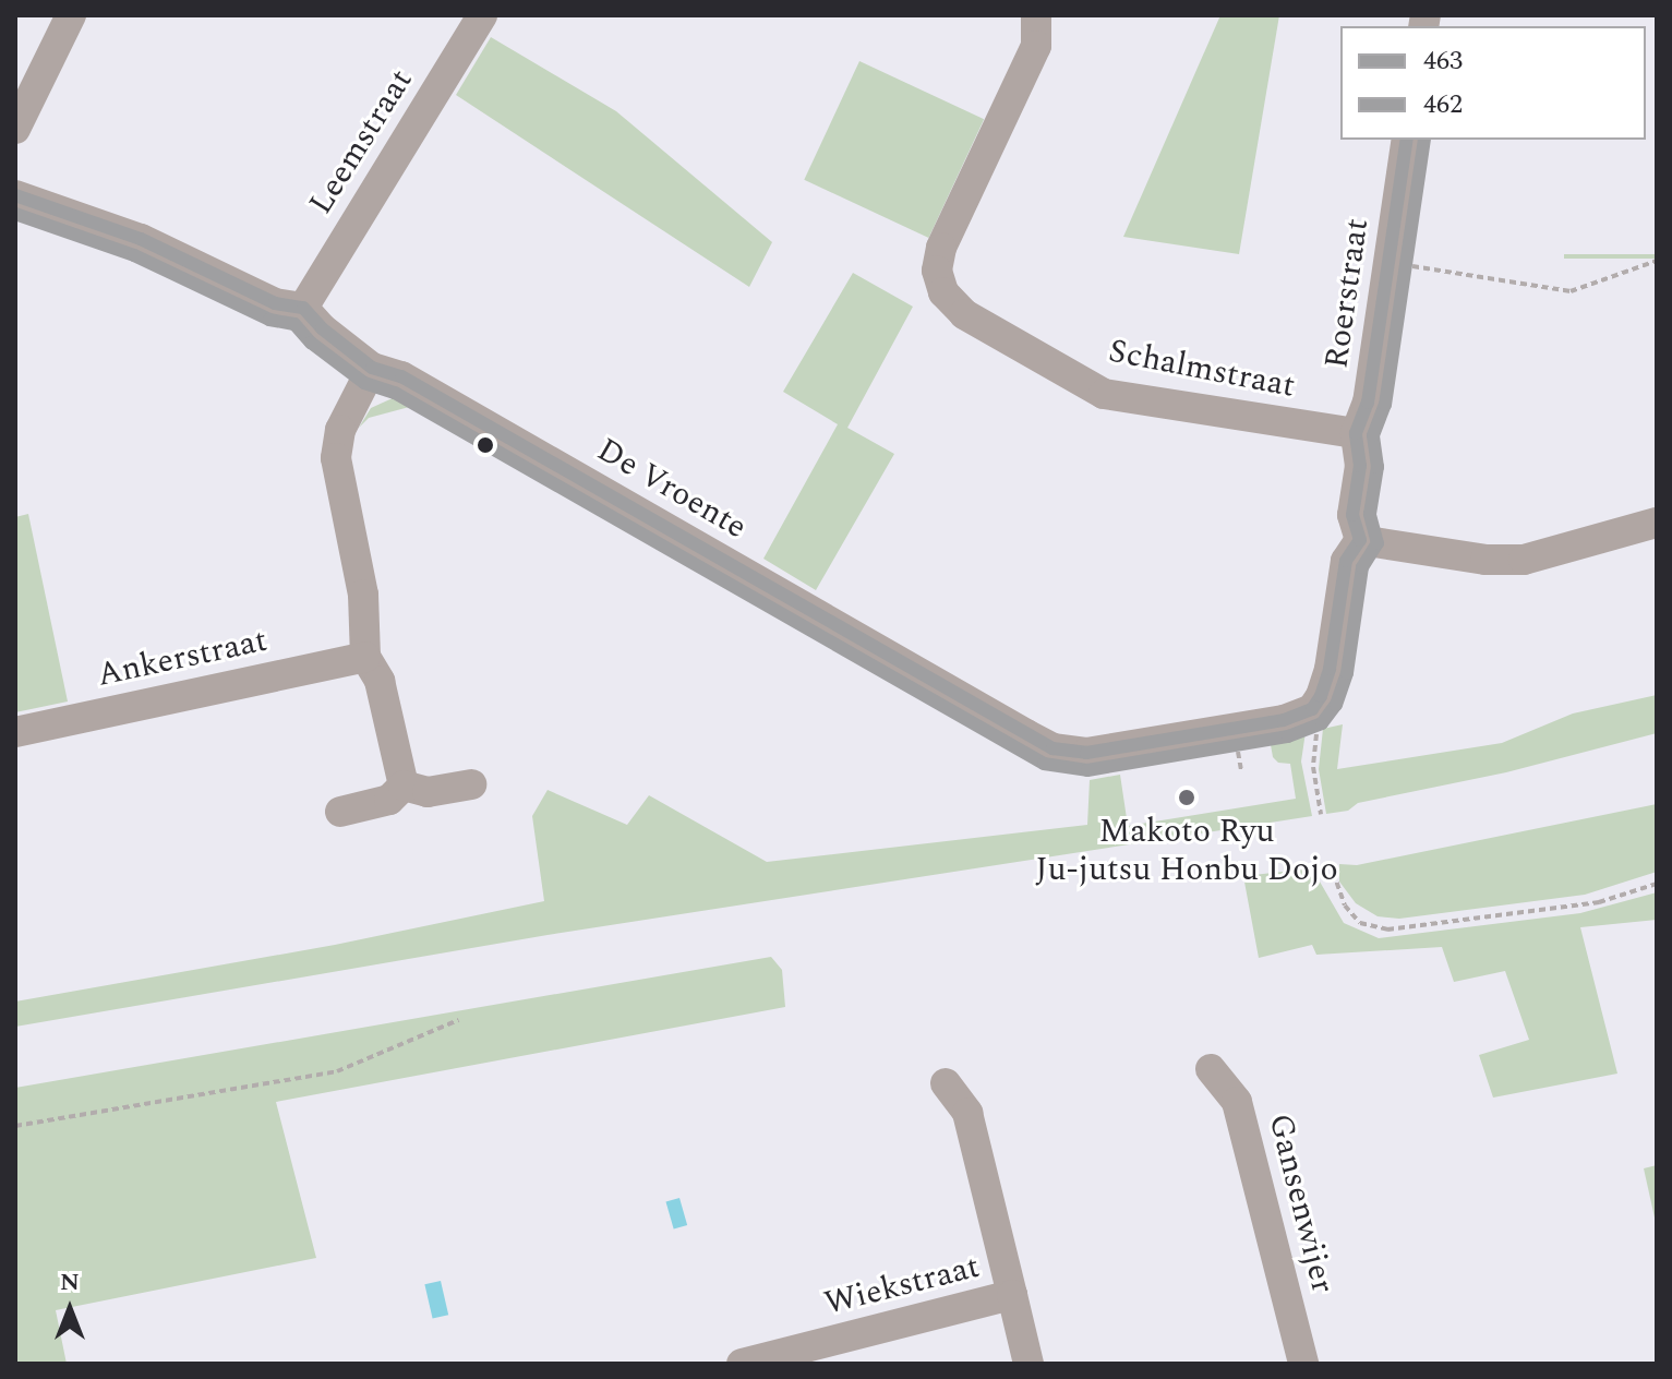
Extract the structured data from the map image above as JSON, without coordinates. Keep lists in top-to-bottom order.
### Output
{
  "streets": {
    "street": [
      "Leemstraat",
      "Roerstraat",
      "Schalmstraat",
      "De Vroente",
      "Ankerstraat",
      "Gansenwijer",
      "Wiekstraat"
    ]
  },
  "crossings": [
    ["Leemstraat", "De Vroente"],
    ["Roerstraat", "Schalmstraat"]
  ],
  "places": ["Makoto Ryu Ju-jutsu Honbu Dojo"],
  "lines": ["transit line 463", "transit line 462"],
  "legend": ["463", "462"],
  "north": "top"
}
